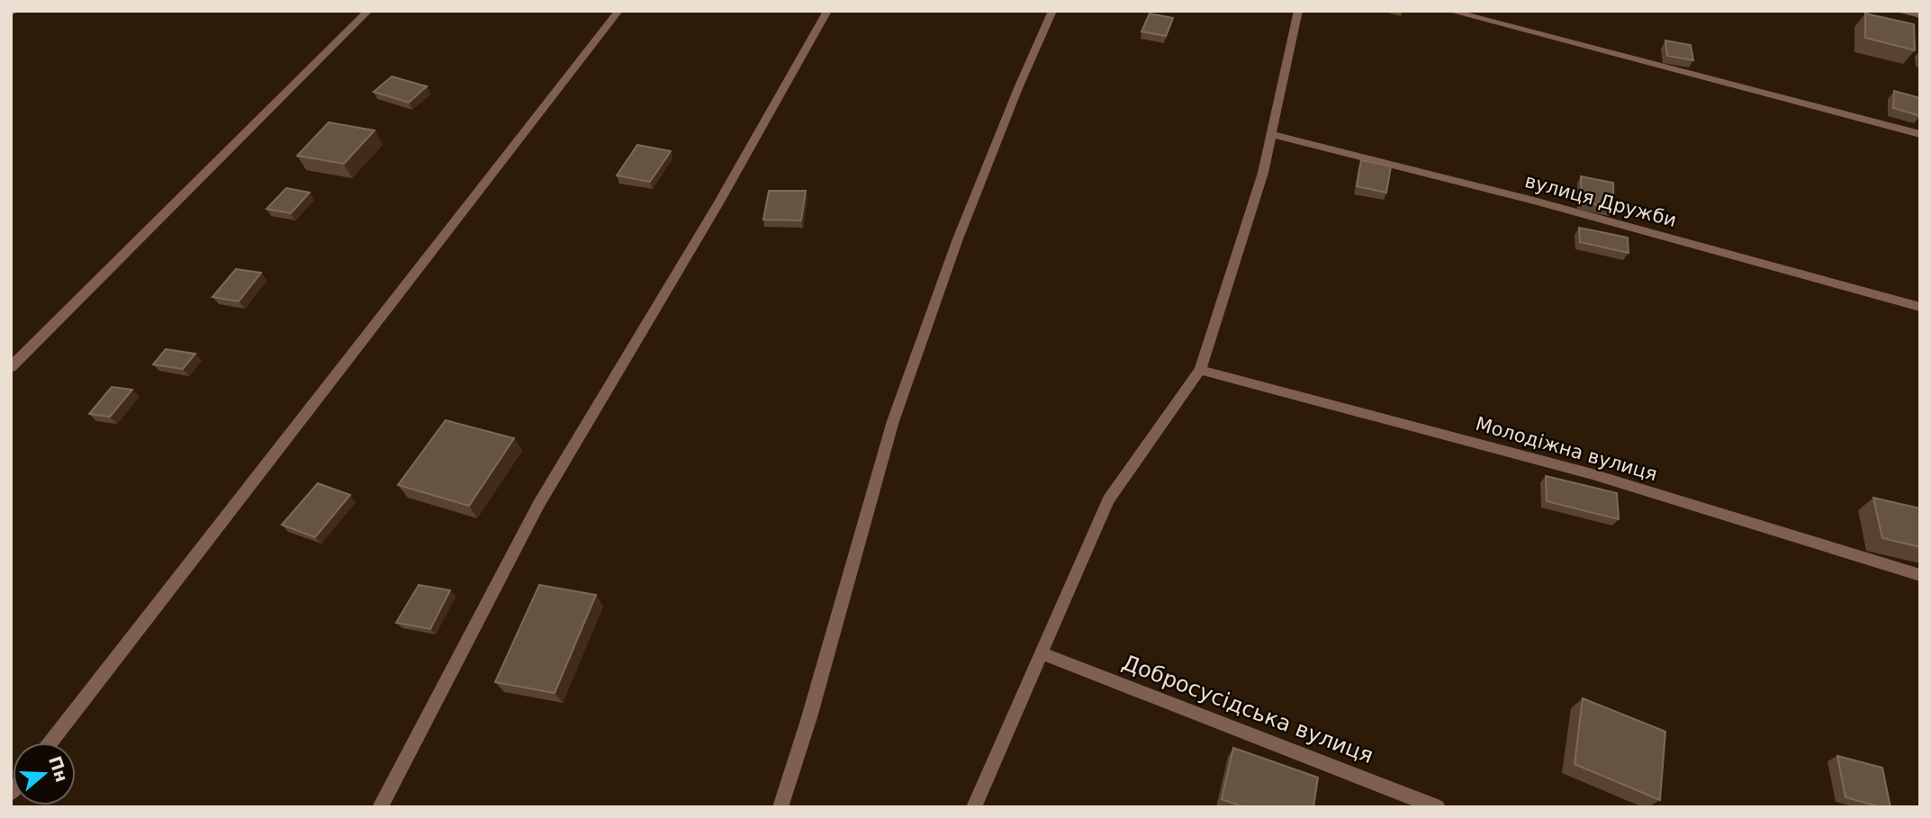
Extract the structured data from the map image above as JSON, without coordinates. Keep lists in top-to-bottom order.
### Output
{
  "streets": {
    "street": ["вулиця Дружби", "Молодіжна вулиця", "Добросусідська вулиця"]
  },
  "north": "right"
}
